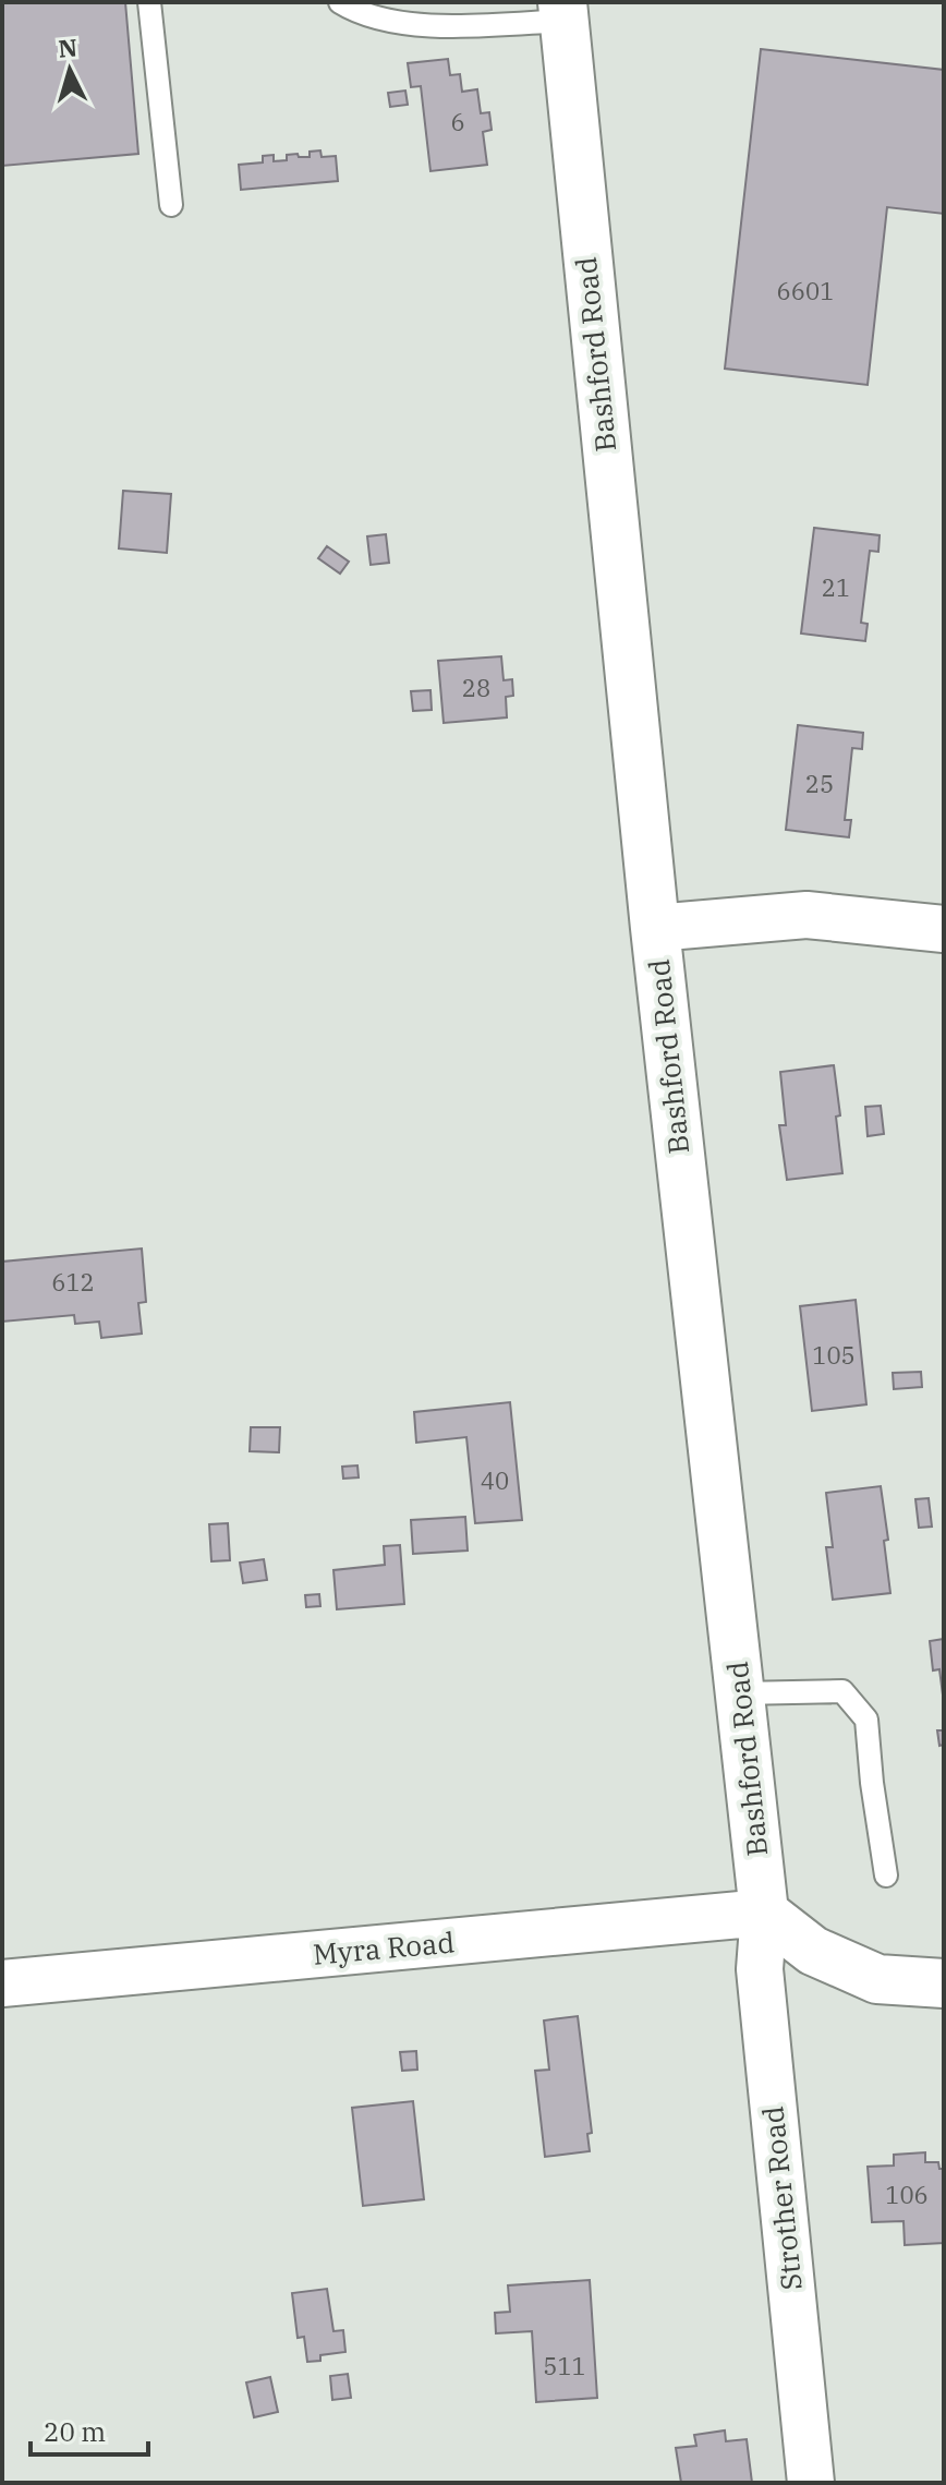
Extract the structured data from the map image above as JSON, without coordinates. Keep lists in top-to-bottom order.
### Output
{
  "streets": {
    "street": ["Bashford Road", "Myra Road", "Strother Road"]
  },
  "crossings": [
    ["Bashford Road", "Myra Road"],
    ["Bashford Road", "Strother Road"],
    ["Myra Road", "Strother Road"]
  ],
  "house_numbers": [
    "6",
    "6601",
    "21",
    "28",
    "25",
    "612",
    "105",
    "40",
    "106",
    "511"
  ],
  "scale_bar": "20 m",
  "north": "top"
}
